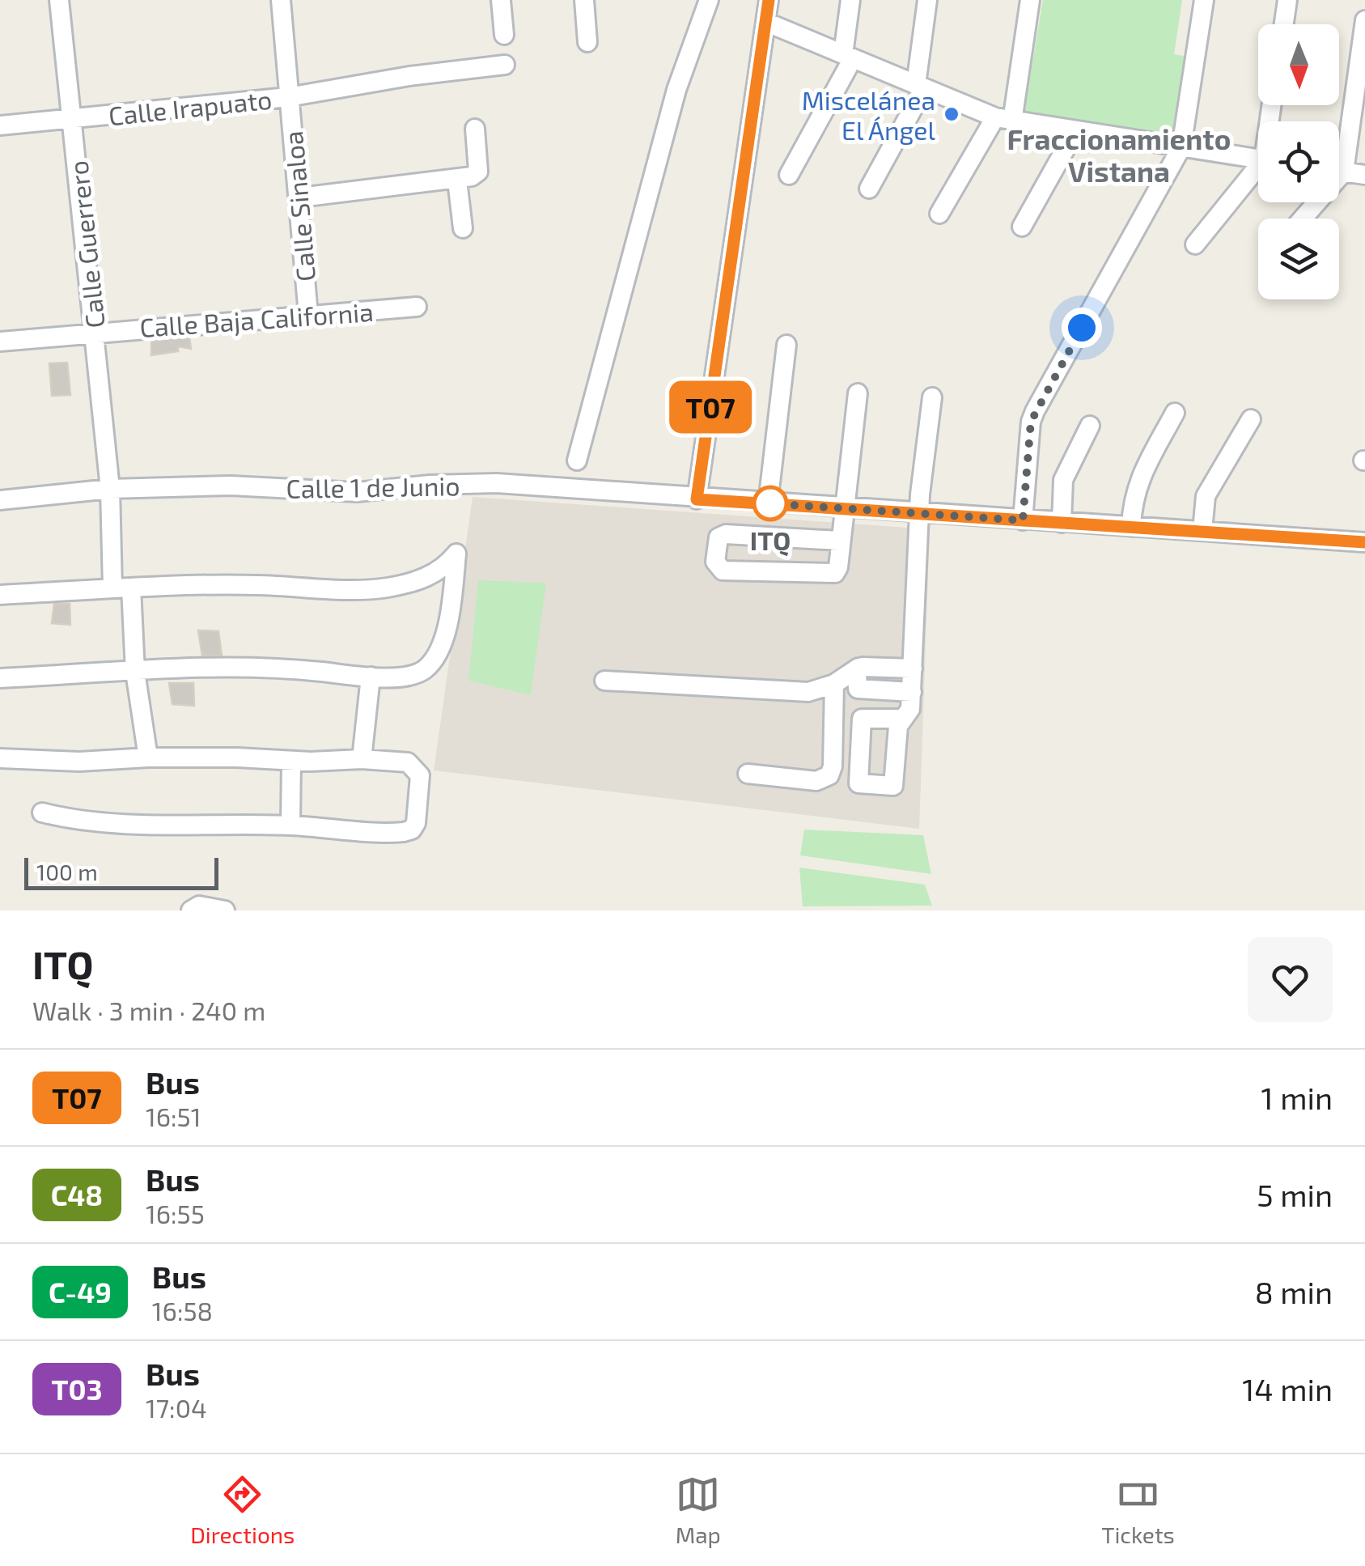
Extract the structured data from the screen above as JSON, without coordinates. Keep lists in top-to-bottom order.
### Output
{
  "streets": {
    "street": [
      "Calle Irapuato",
      "Calle Sinaloa",
      "Calle Guerrero",
      "Calle Baja California",
      "Calle 1 de Junio"
    ]
  },
  "crossings": [
    ["Calle Irapuato", "Calle Sinaloa"],
    ["Calle Irapuato", "Calle Guerrero"],
    ["Calle Sinaloa", "Calle Baja California"],
    ["Calle Guerrero", "Calle Baja California"],
    ["Calle Guerrero", "Calle 1 de Junio"]
  ],
  "districts": ["Fraccionamiento Vistana"],
  "places": ["Miscelánea El Ángel", "ITQ"],
  "lines": ["bus line T07"],
  "scale_bar": "100 m",
  "north": "bottom",
  "page": {
    "on_map": "T07",
    "scale": "100 m",
    "heading": ["ITQ", "Walk · 3 min · 240 m"],
    "list": [
      {
        "mark": "T07",
        "name": "Bus",
        "note": "16:51",
        "value": "1 min"
      },
      {
        "mark": "C48",
        "name": "Bus",
        "note": "16:55",
        "value": "5 min"
      },
      {
        "mark": "C-49",
        "name": "Bus",
        "note": "16:58",
        "value": "8 min"
      },
      {
        "mark": "T03",
        "name": "Bus",
        "note": "17:04",
        "value": "14 min"
      }
    ],
    "tabs": ["Directions", "Map", "Tickets"]
  }
}
